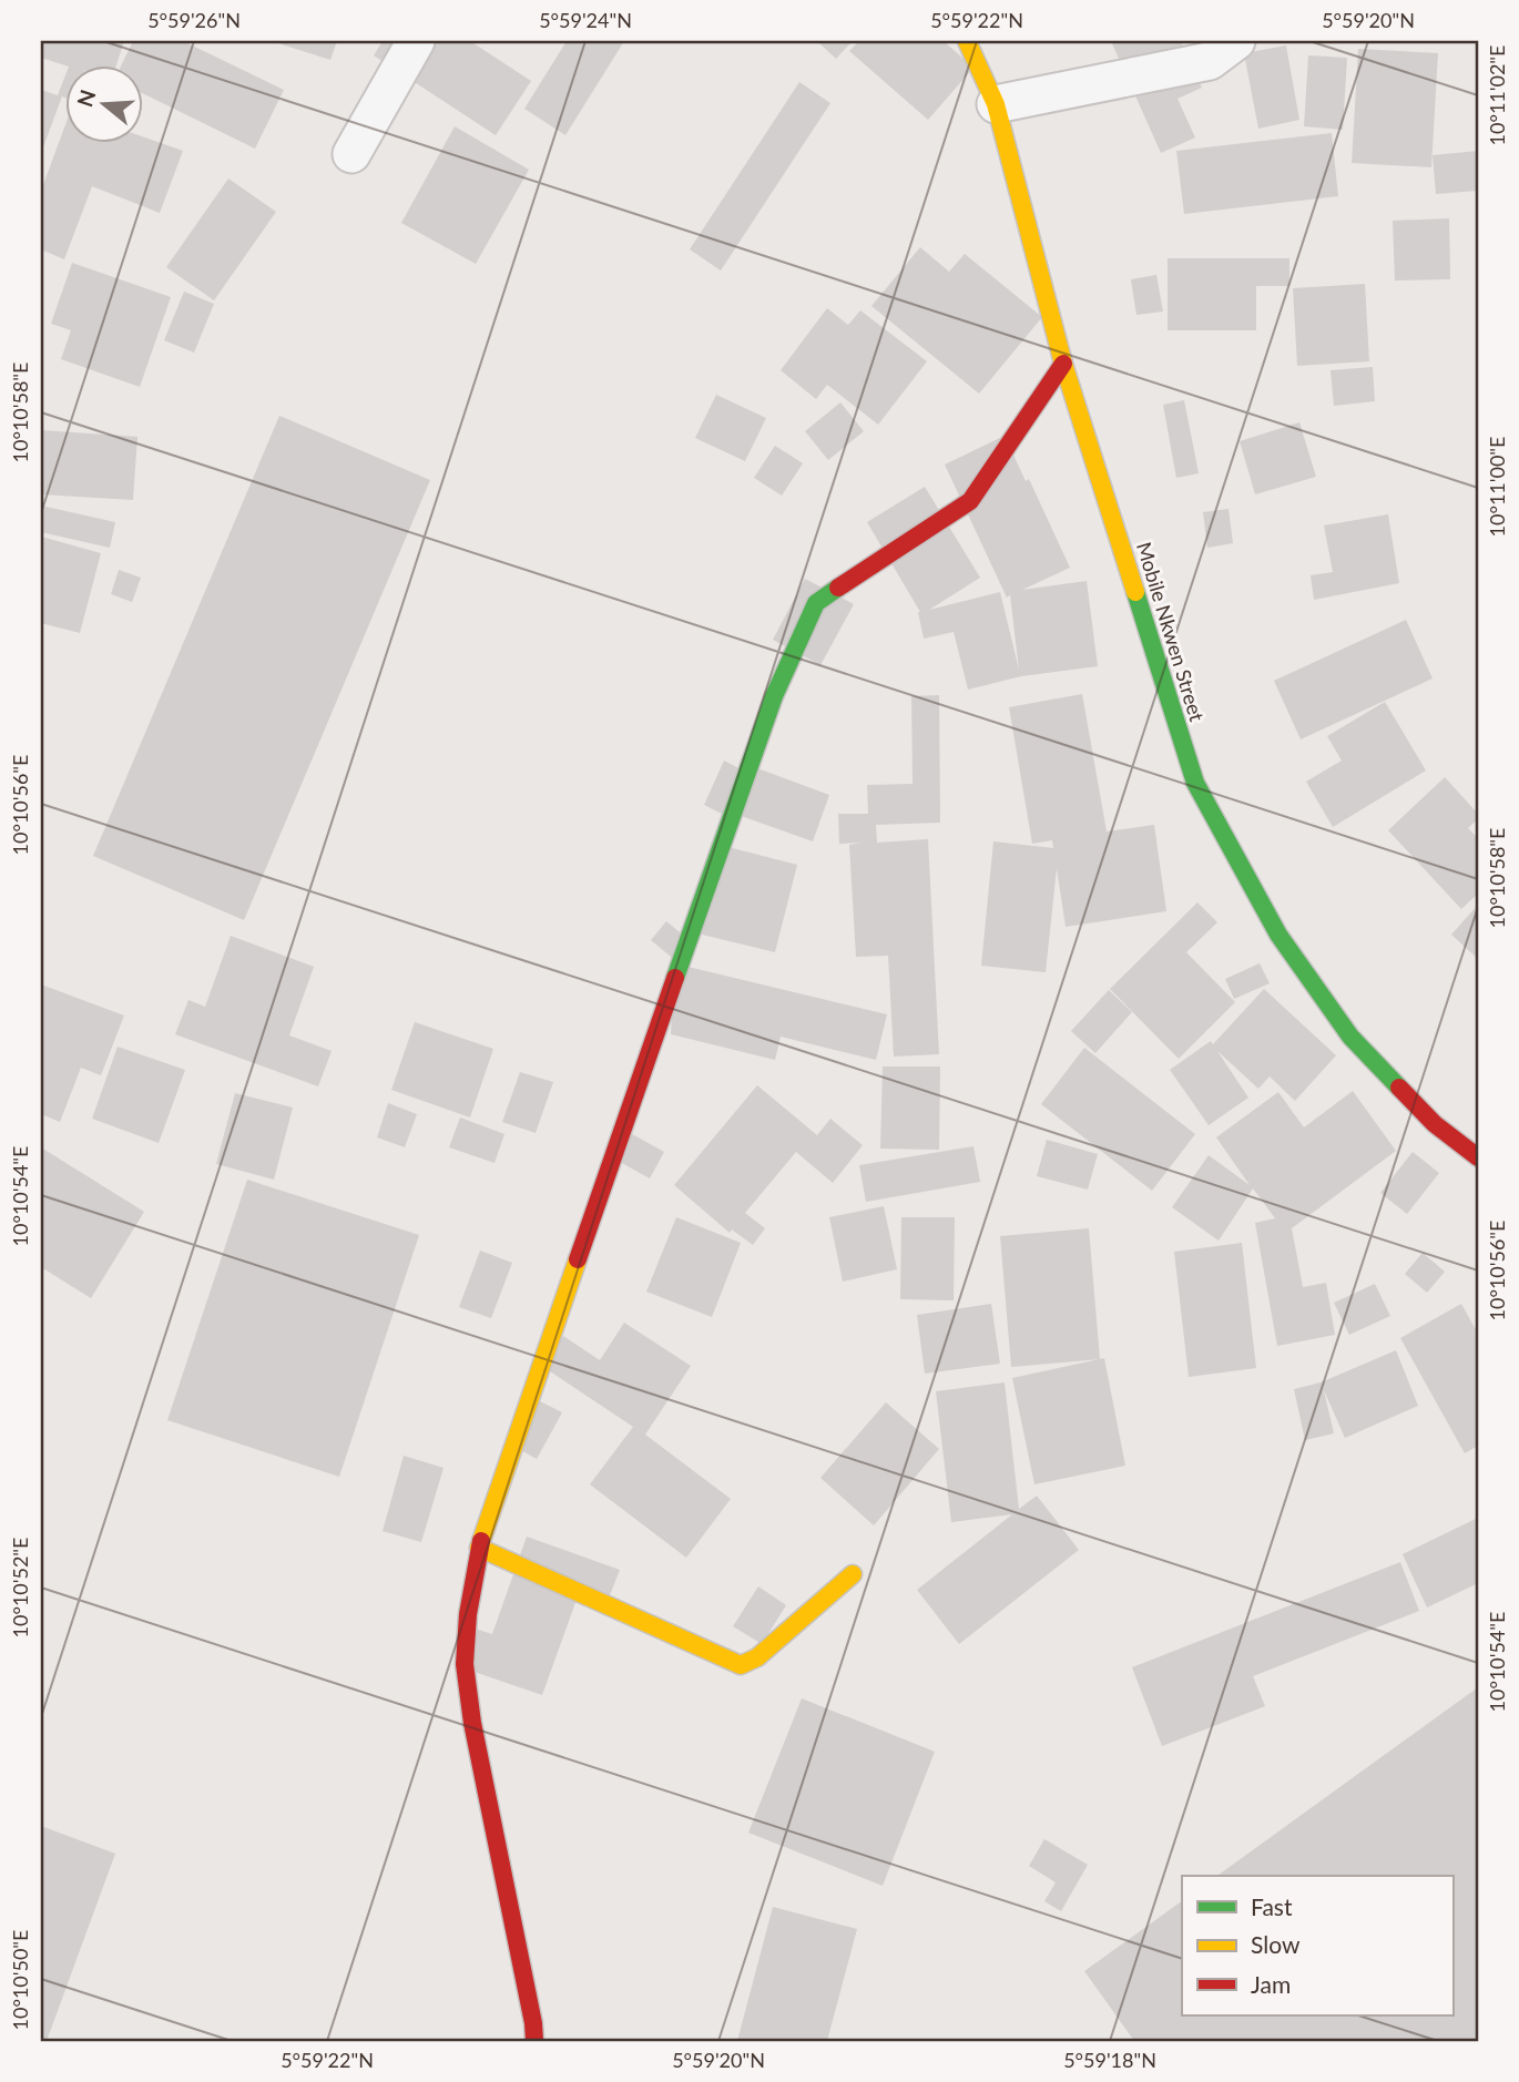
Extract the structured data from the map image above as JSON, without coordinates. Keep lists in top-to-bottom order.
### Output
{
  "streets": {
    "main road": ["Mobile Nkwen Street"]
  },
  "legend": ["Fast", "Slow", "Jam"],
  "north": "left",
  "coordinates": [
    "5°59'26\"N",
    "5°59'24\"N",
    "5°59'22\"N",
    "5°59'20\"N",
    "10°11'02\"E",
    "10°10'58\"E",
    "10°11'00\"E",
    "10°10'56\"E",
    "10°10'54\"E",
    "10°10'52\"E",
    "10°10'50\"E",
    "5°59'18\"N"
  ]
}
